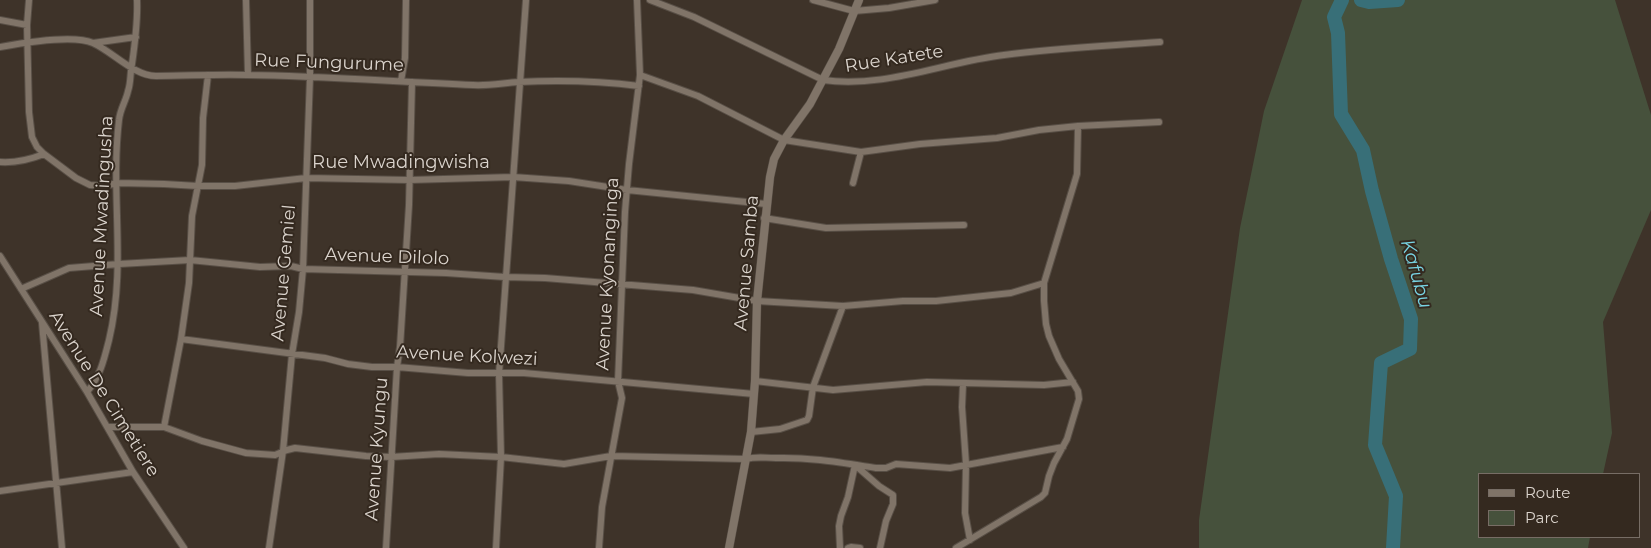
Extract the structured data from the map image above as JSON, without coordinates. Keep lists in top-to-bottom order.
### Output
{
  "streets": {
    "street": [
      "Rue Katete",
      "Rue Fungurume",
      "Rue Mwadingwisha",
      "Avenue Mwadingusha",
      "Avenue Dilolo",
      "Avenue Samba",
      "Avenue Gemiel",
      "Avenue Kyonanginga",
      "Avenue Kolwezi",
      "Avenue De Cimetiere",
      "Avenue Kyungu"
    ]
  },
  "crossings": [
    ["Rue Katete", "Avenue Samba"],
    ["Rue Fungurume", "Avenue Mwadingusha"],
    ["Rue Fungurume", "Avenue Gemiel"],
    ["Rue Fungurume", "Avenue Kyonanginga"],
    ["Rue Fungurume", "Avenue Kyungu"],
    ["Rue Mwadingwisha", "Avenue Mwadingusha"],
    ["Rue Mwadingwisha", "Avenue Samba"],
    ["Rue Mwadingwisha", "Avenue Gemiel"],
    ["Rue Mwadingwisha", "Avenue Kyonanginga"],
    ["Rue Mwadingwisha", "Avenue Kyungu"],
    ["Avenue Mwadingusha", "Avenue Dilolo"],
    ["Avenue Mwadingusha", "Avenue De Cimetiere"],
    ["Avenue Dilolo", "Avenue Samba"],
    ["Avenue Dilolo", "Avenue Gemiel"],
    ["Avenue Dilolo", "Avenue Kyonanginga"],
    ["Avenue Dilolo", "Avenue De Cimetiere"],
    ["Avenue Dilolo", "Avenue Kyungu"],
    ["Avenue Samba", "Avenue Kolwezi"],
    ["Avenue Gemiel", "Avenue Kolwezi"],
    ["Avenue Kyonanginga", "Avenue Kolwezi"],
    ["Avenue Kolwezi", "Avenue Kyungu"]
  ],
  "water": ["Kafubu"],
  "legend": ["Route", "Parc"]
}
